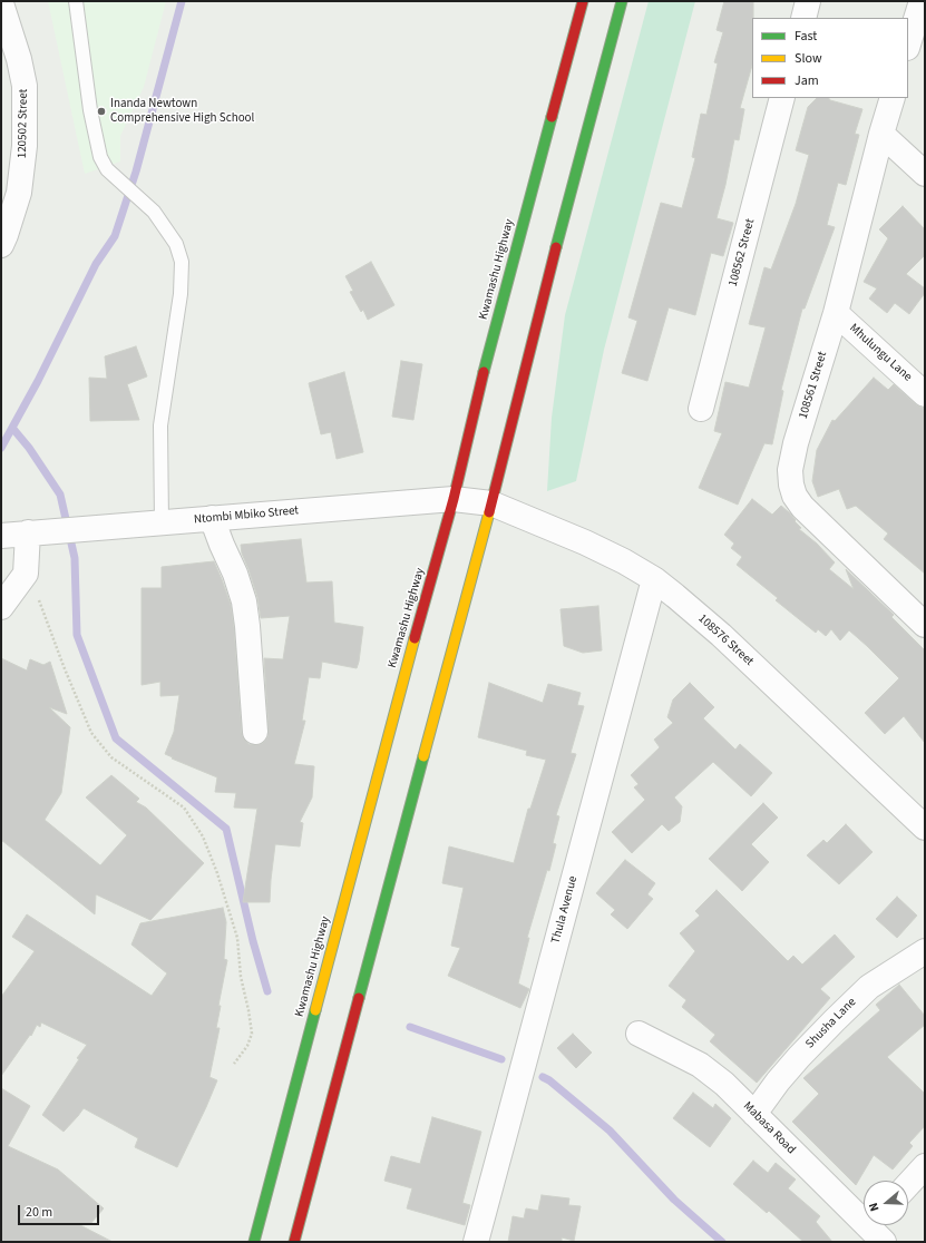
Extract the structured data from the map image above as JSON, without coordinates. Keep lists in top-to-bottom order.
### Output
{
  "streets": {
    "main road": ["Kwamashu Highway"],
    "street": [
      "120502 Street",
      "108562 Street",
      "Mhulungu Lane",
      "108561 Street",
      "Ntombi Mbiko Street",
      "108576 Street",
      "Thula Avenue",
      "Shusha Lane",
      "Mabasa Road"
    ]
  },
  "crossings": [
    ["Kwamashu Highway", "Ntombi Mbiko Street"],
    ["Mhulungu Lane", "108561 Street"],
    ["Ntombi Mbiko Street", "108576 Street"],
    ["108576 Street", "Thula Avenue"],
    ["Shusha Lane", "Mabasa Road"]
  ],
  "places": ["Inanda Newtown Comprehensive High School"],
  "legend": ["Fast", "Slow", "Jam"],
  "scale_bar": "20 m",
  "north": "left"
}
